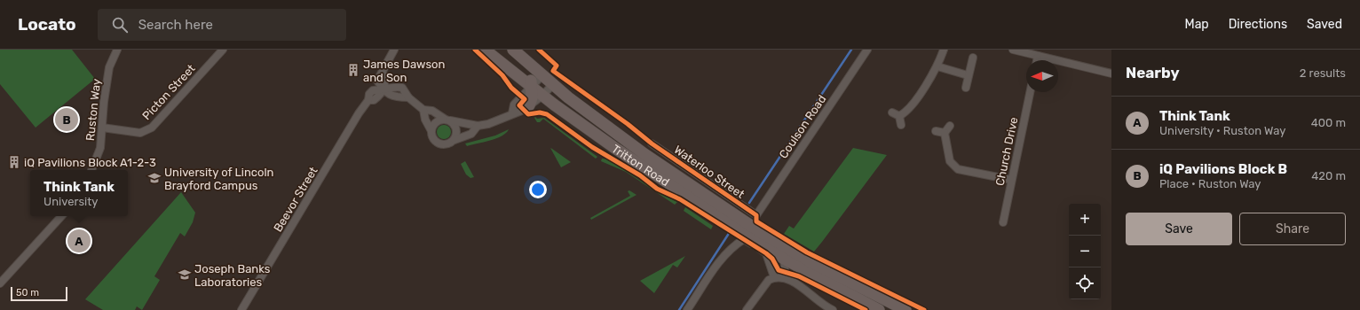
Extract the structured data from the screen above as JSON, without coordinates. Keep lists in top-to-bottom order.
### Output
{
  "streets": {
    "main road": ["Tritton Road"],
    "street": [
      "Picton Street",
      "Ruston Way",
      "Coulson Road",
      "Church Drive",
      "Waterloo Street",
      "Beevor Street"
    ]
  },
  "crossings": [
    ["Picton Street", "Ruston Way"],
    ["Coulson Road", "Waterloo Street"]
  ],
  "places": {
    "building": ["James Dawson and Son", "iQ Pavilions Block A1-2-3"],
    "school or university": ["University of Lincoln Brayford Campus", "Joseph Banks Laboratories"]
  },
  "scale_bar": "50 m",
  "north": "left",
  "page": {
    "header": "Locato",
    "search": "Search here",
    "nav": ["Map", "Directions", "Saved"],
    "heading": ["Nearby", "2 results"],
    "list": [
      {
        "mark": "A",
        "name": "Think Tank",
        "note": "University · Ruston Way",
        "value": "400 m"
      },
      {
        "mark": "B",
        "name": "iQ Pavilions Block B",
        "note": "Place · Ruston Way",
        "value": "420 m"
      }
    ],
    "pins": ["B", "A"],
    "popup": ["Think Tank", "University"],
    "buttons": ["Save", "Share"],
    "map_buttons": ["+", "−"],
    "scale": "50 m"
  }
}
